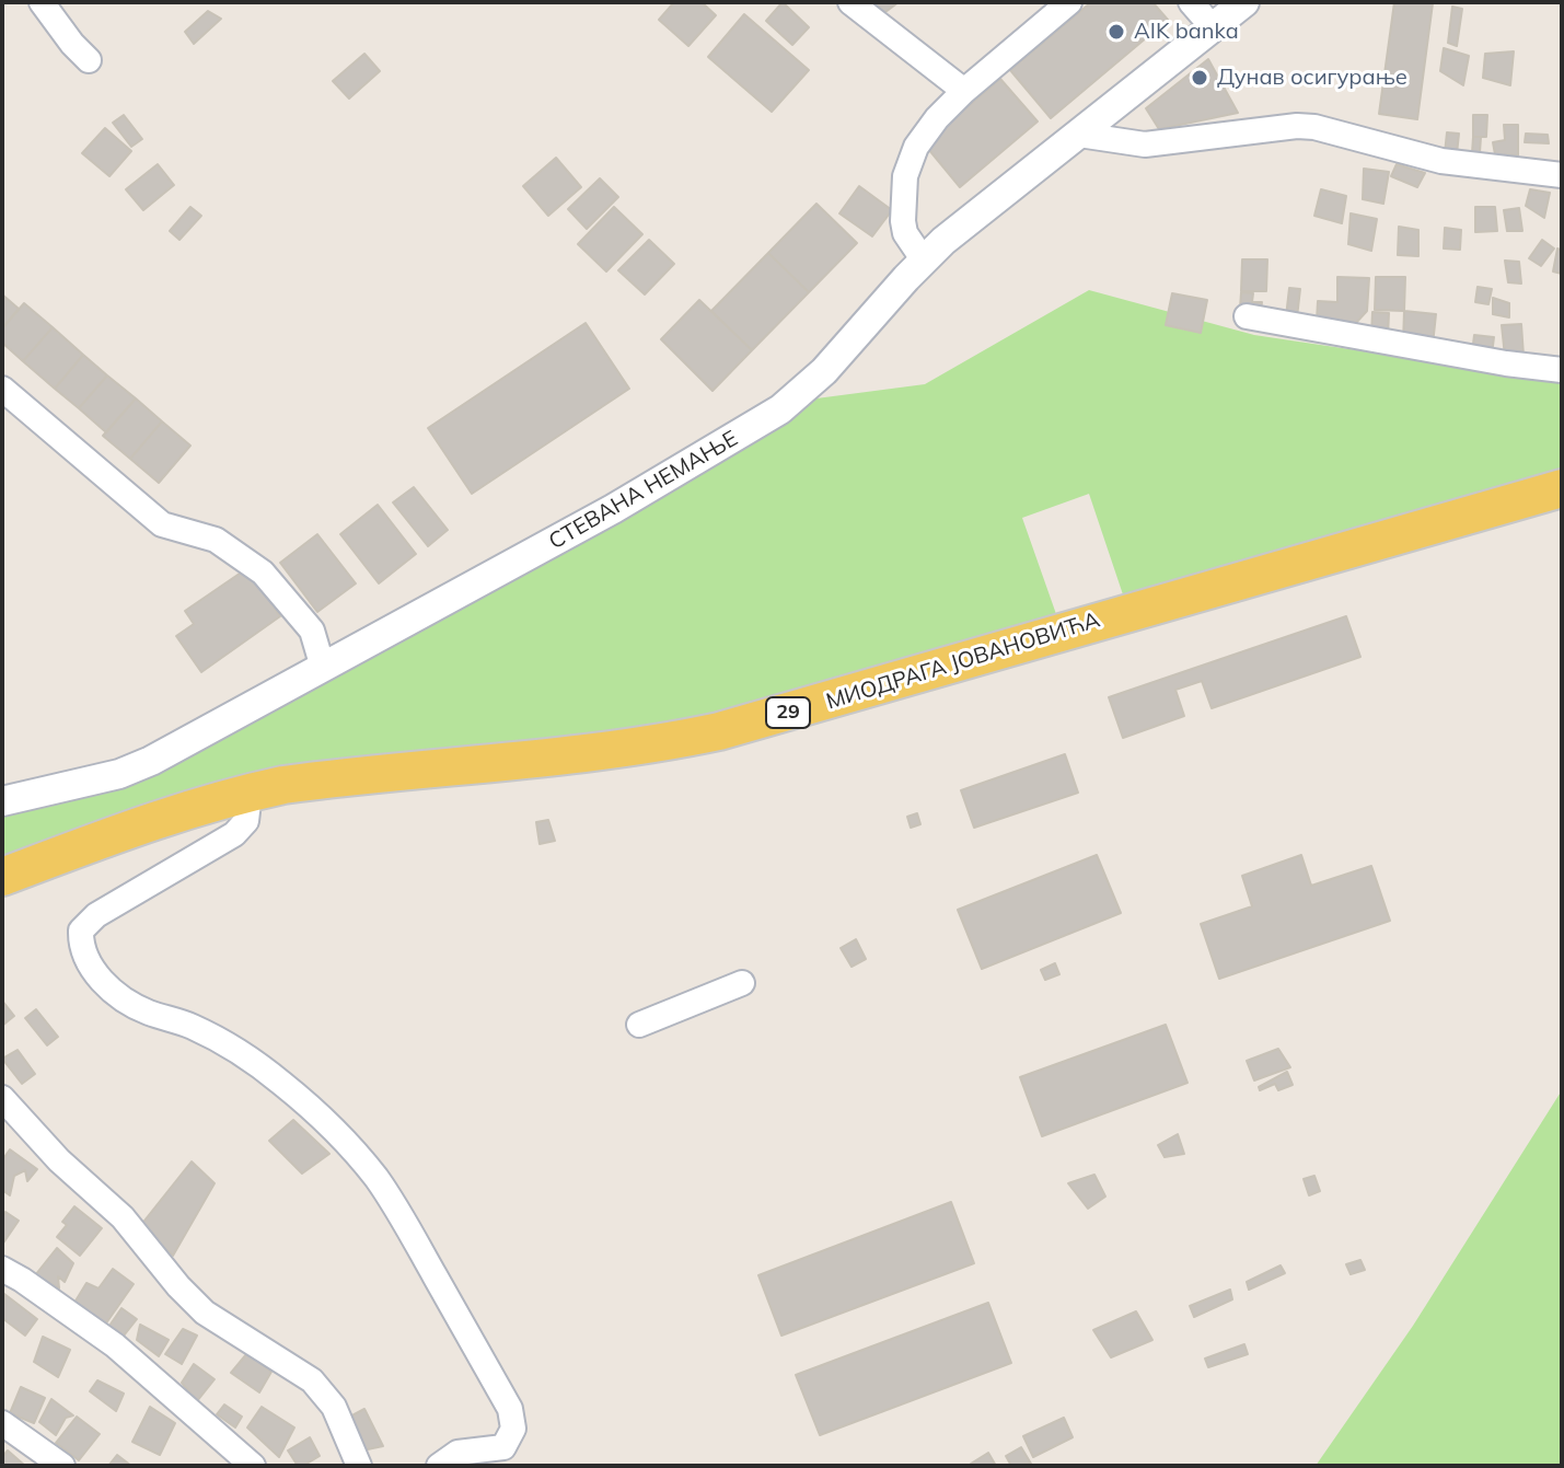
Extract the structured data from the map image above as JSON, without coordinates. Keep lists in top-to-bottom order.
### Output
{
  "streets": {
    "main road": ["МИОДРАГА ЈОВАНОВИЋА", "29"],
    "street": ["СТЕВАНА НЕМАЊЕ"]
  },
  "places": ["AIK banka", "Дунав осигурање"]
}
